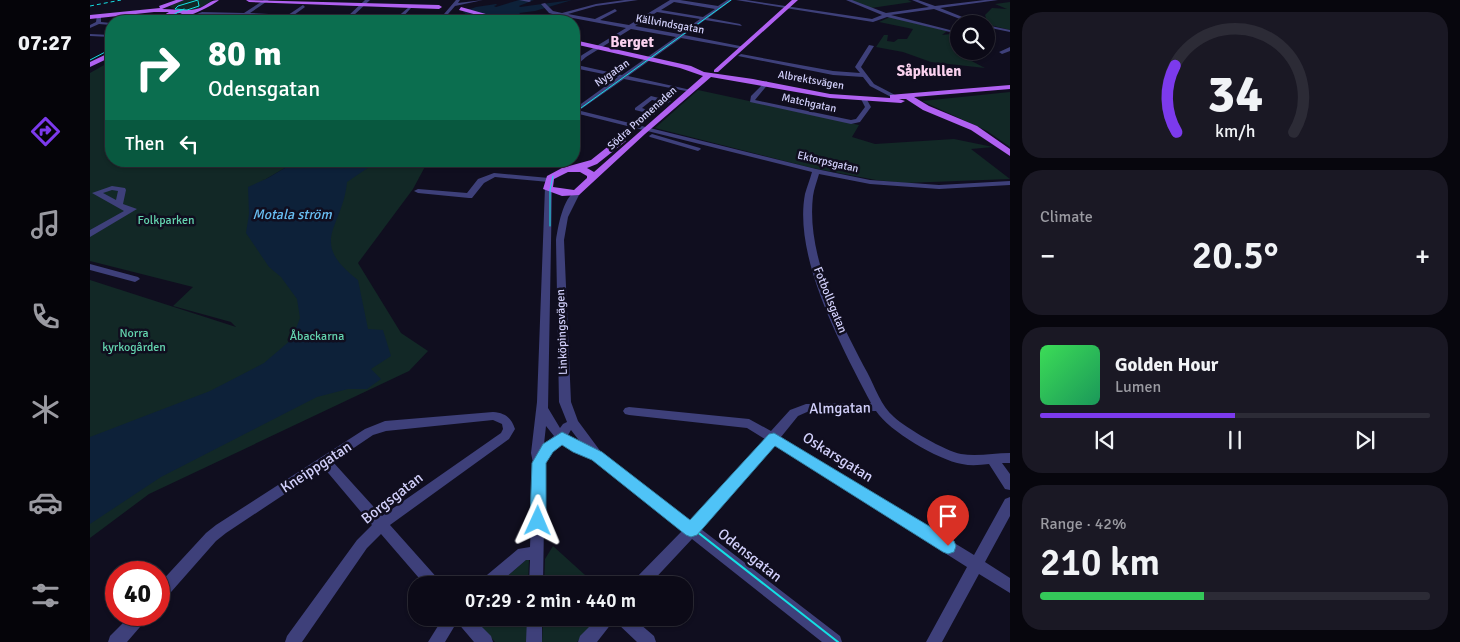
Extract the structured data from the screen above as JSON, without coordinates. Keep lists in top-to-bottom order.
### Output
{
  "streets": {
    "main road": ["Albrektsvägen", "Södra Promenaden"],
    "street": [
      "Källvindsgatan",
      "Nygatan",
      "Matchgatan",
      "Ektorpsgatan",
      "Fotbollsgatan",
      "Linköpingsvägen",
      "Almgatan",
      "Oskarsgatan",
      "Kneippgatan",
      "Borgsgatan",
      "Odensgatan"
    ]
  },
  "crossings": [
    ["Källvindsgatan", "Nygatan"],
    ["Källvindsgatan", "Södra Promenaden"],
    ["Nygatan", "Albrektsvägen"],
    ["Albrektsvägen", "Matchgatan"],
    ["Albrektsvägen", "Södra Promenaden"],
    ["Södra Promenaden", "Ektorpsgatan"],
    ["Södra Promenaden", "Linköpingsvägen"],
    ["Ektorpsgatan", "Fotbollsgatan"],
    ["Fotbollsgatan", "Almgatan"],
    ["Linköpingsvägen", "Odensgatan"],
    ["Almgatan", "Oskarsgatan"],
    ["Almgatan", "Odensgatan"],
    ["Kneippgatan", "Borgsgatan"]
  ],
  "districts": ["Berget", "Såpkullen"],
  "water": ["Motala ström"],
  "parks": ["Folkparken", "Norra kyrkogården", "Åbackarna"],
  "page": {
    "tabs": "07:27",
    "turn": ["80 m", "Odensgatan"],
    "then": "Then",
    "tile": [
      "Climate",
      ["Range · 42%", "210 km"]
    ],
    "heat": ["−", "20.5°", "+"],
    "song": ["Golden Hour", "Lumen"],
    "limit": "40",
    "trip": "07:29 · 2 min · 440 m",
    "gauge": ["34", "km/h"]
  }
}
